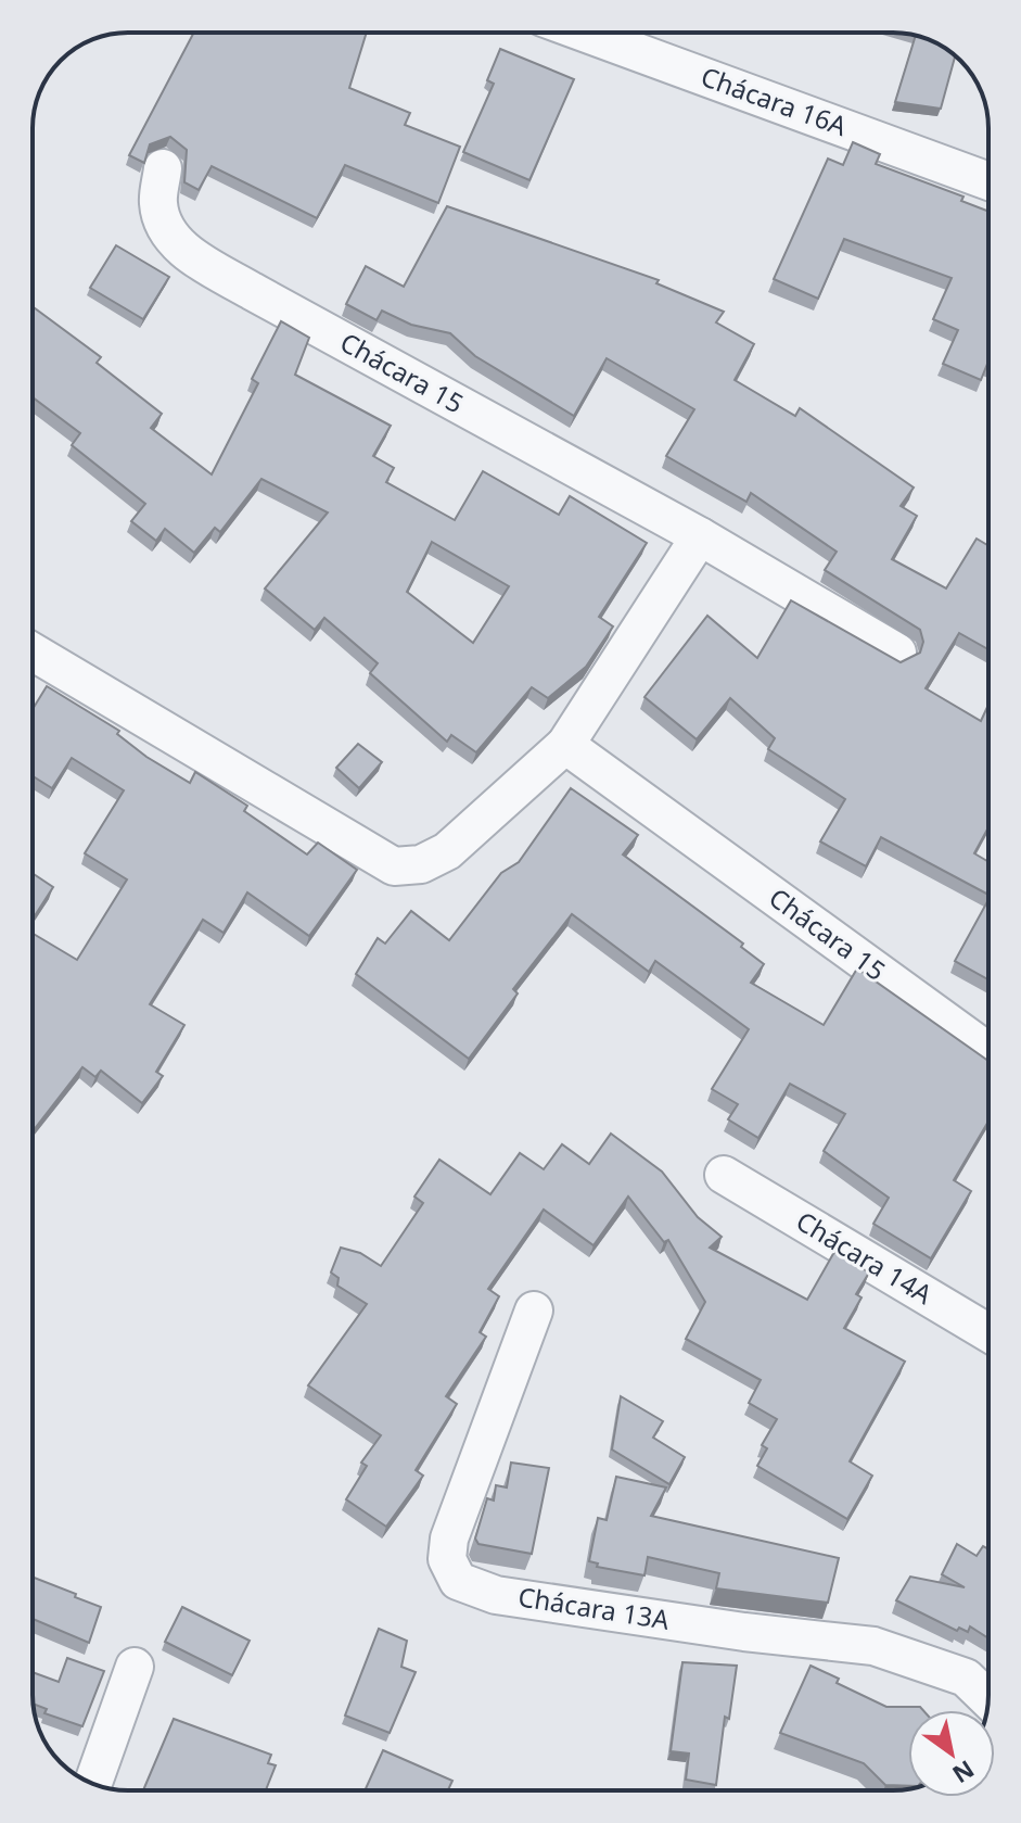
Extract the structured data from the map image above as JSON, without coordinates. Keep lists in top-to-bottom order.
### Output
{
  "streets": {
    "street": [
      "Chácara 16A",
      "Chácara 15",
      "Chácara 14A",
      "Chácara 13A"
    ]
  },
  "north": "bottom right"
}
